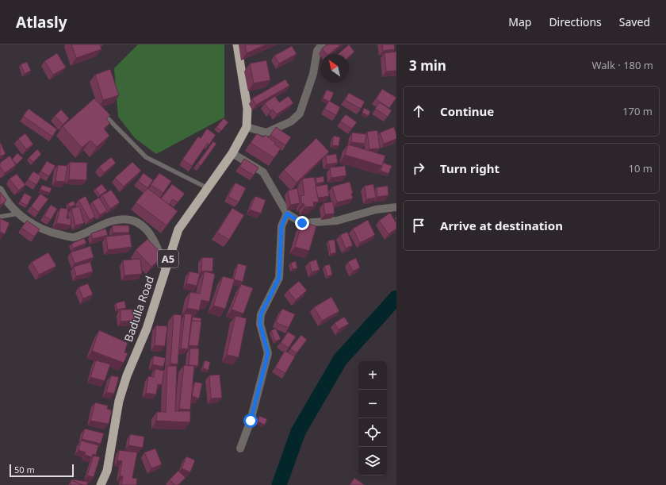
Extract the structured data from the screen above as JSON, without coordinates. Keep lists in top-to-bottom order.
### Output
{
  "streets": {
    "highway": ["A5", "Badulla Road"]
  },
  "scale_bar": "50 m",
  "north": "top left",
  "page": {
    "header": "Atlasly",
    "nav": ["Map", "Directions", "Saved"],
    "heading": ["3 min", "Walk · 180 m"],
    "list": [
      ["Continue", "170 m"],
      ["Turn right", "10 m"],
      "Arrive at destination"
    ],
    "map_buttons": ["+", "−"],
    "scale": "50 m"
  }
}
